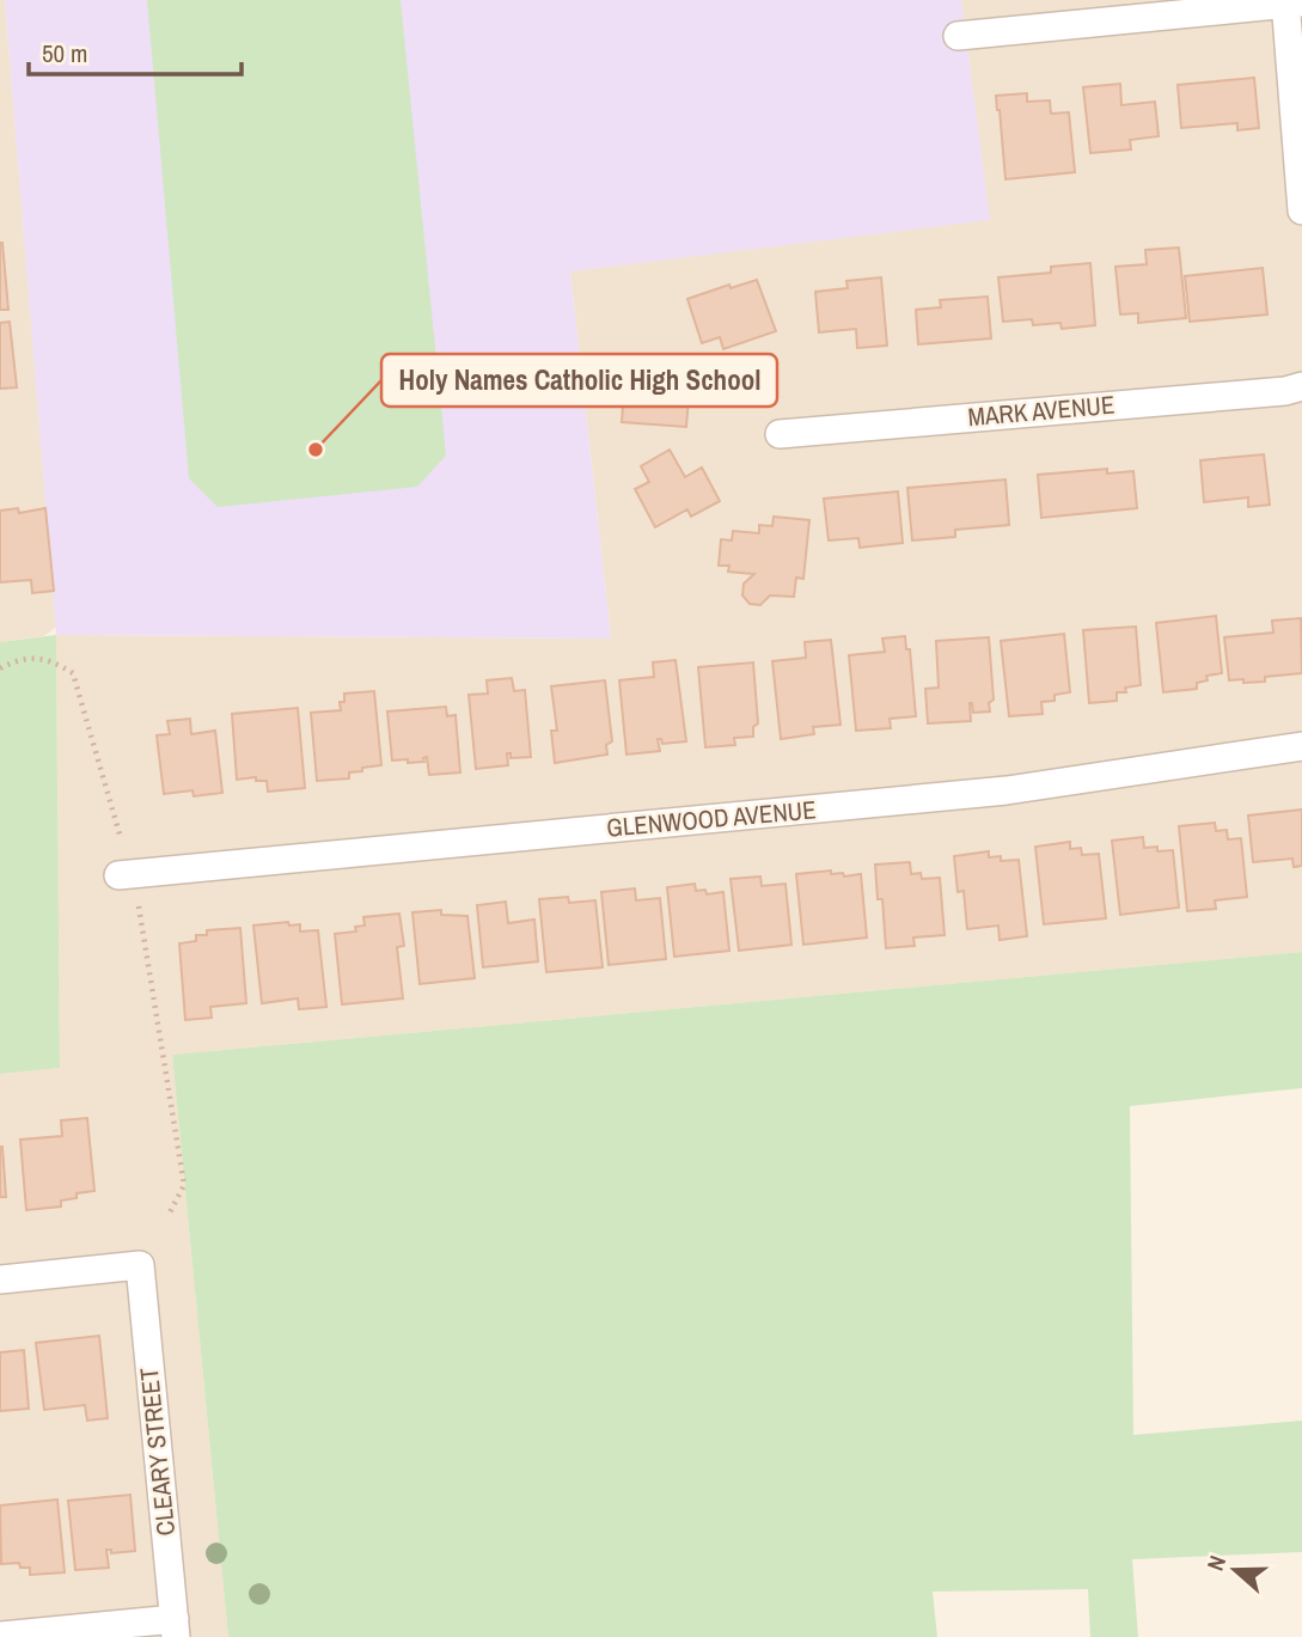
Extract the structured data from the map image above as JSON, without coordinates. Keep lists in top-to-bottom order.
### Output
{
  "streets": {
    "street": ["MARK AVENUE", "GLENWOOD AVENUE", "CLEARY STREET"]
  },
  "places": ["Holy Names Catholic High School"],
  "scale_bar": "50 m",
  "north": "left"
}
